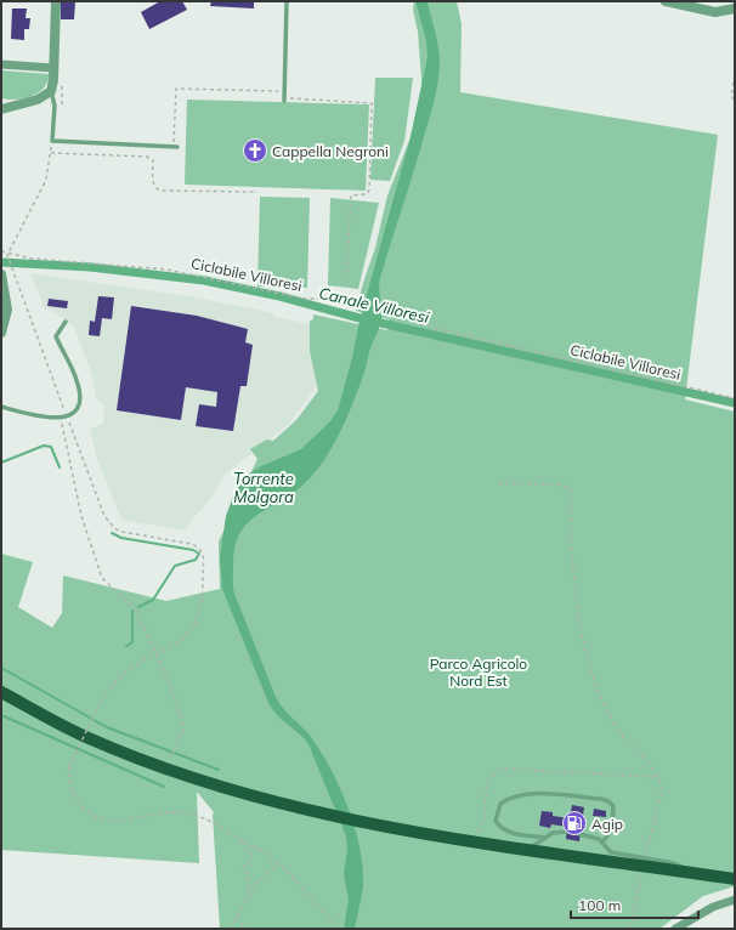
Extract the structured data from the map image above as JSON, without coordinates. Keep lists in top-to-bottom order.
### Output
{
  "streets": {
    "path": ["Ciclabile Villoresi"]
  },
  "water": ["Canale Villoresi", "Torrente Molgora"],
  "parks": ["Parco Agricolo Nord Est"],
  "places": {
    "church": ["Cappella Negroni"],
    "fuel station": ["Agip"]
  },
  "scale_bar": "100 m"
}
